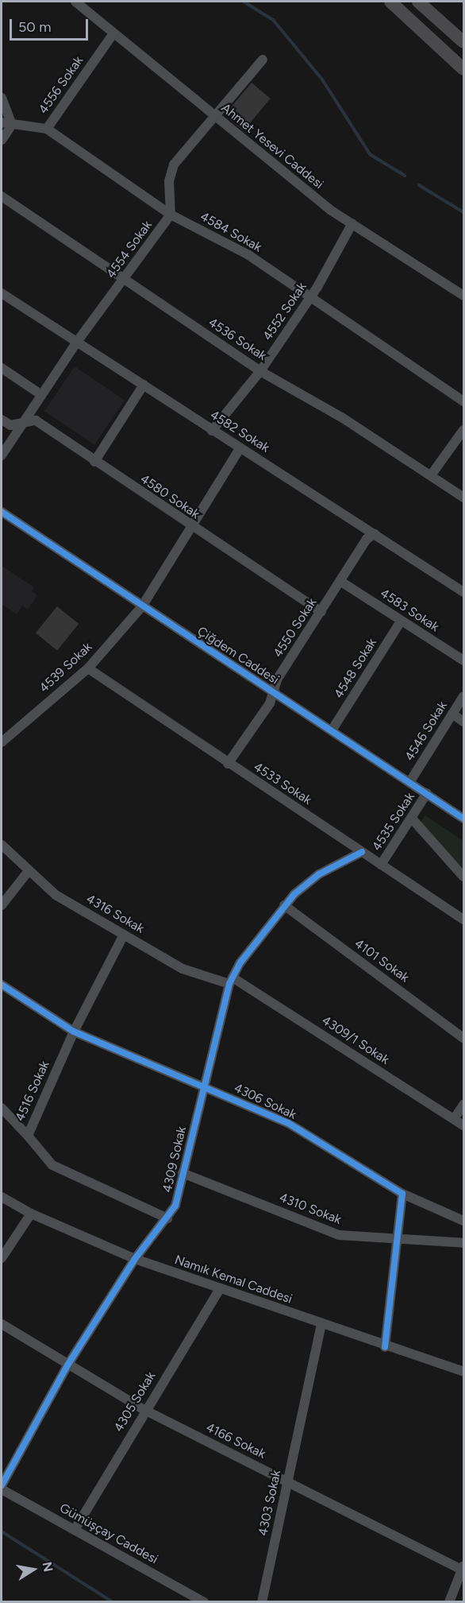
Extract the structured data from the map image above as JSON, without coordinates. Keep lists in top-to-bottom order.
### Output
{
  "streets": {
    "street": [
      "4556 Sokak",
      "Ahmet Yesevi Caddesi",
      "4584 Sokak",
      "4554 Sokak",
      "4552 Sokak",
      "4536 Sokak",
      "4582 Sokak",
      "4580 Sokak",
      "4583 Sokak",
      "4550 Sokak",
      "Çiğdem Caddesi",
      "4539 Sokak",
      "4548 Sokak",
      "4546 Sokak",
      "4533 Sokak",
      "4535 Sokak",
      "4316 Sokak",
      "4101 Sokak",
      "4309/1 Sokak",
      "4516 Sokak",
      "4306 Sokak",
      "4309 Sokak",
      "4310 Sokak",
      "Namık Kemal Caddesi",
      "4305 Sokak",
      "4166 Sokak",
      "4303 Sokak",
      "Gümüşçay Caddesi"
    ]
  },
  "crossings": [
    ["4556 Sokak", "Ahmet Yesevi Caddesi"],
    ["4556 Sokak", "4584 Sokak"],
    ["Ahmet Yesevi Caddesi", "4552 Sokak"],
    ["4584 Sokak", "4554 Sokak"],
    ["4584 Sokak", "4552 Sokak"],
    ["4554 Sokak", "4536 Sokak"],
    ["4554 Sokak", "4582 Sokak"],
    ["4554 Sokak", "4580 Sokak"],
    ["4552 Sokak", "4536 Sokak"],
    ["4552 Sokak", "4582 Sokak"],
    ["4582 Sokak", "4550 Sokak"],
    ["4580 Sokak", "4550 Sokak"],
    ["4583 Sokak", "4550 Sokak"],
    ["4583 Sokak", "4548 Sokak"],
    ["4550 Sokak", "Çiğdem Caddesi"],
    ["4550 Sokak", "4533 Sokak"],
    ["Çiğdem Caddesi", "4539 Sokak"],
    ["Çiğdem Caddesi", "4548 Sokak"],
    ["Çiğdem Caddesi", "4546 Sokak"],
    ["Çiğdem Caddesi", "4535 Sokak"],
    ["4539 Sokak", "4533 Sokak"],
    ["4533 Sokak", "4535 Sokak"],
    ["4533 Sokak", "4309 Sokak"],
    ["4316 Sokak", "4309/1 Sokak"],
    ["4316 Sokak", "4516 Sokak"],
    ["4316 Sokak", "4309 Sokak"],
    ["4101 Sokak", "4309 Sokak"],
    ["4309/1 Sokak", "4309 Sokak"],
    ["4516 Sokak", "4306 Sokak"],
    ["4516 Sokak", "4309 Sokak"],
    ["4306 Sokak", "4309 Sokak"],
    ["4309 Sokak", "4310 Sokak"],
    ["4309 Sokak", "Namık Kemal Caddesi"],
    ["4309 Sokak", "4166 Sokak"],
    ["Namık Kemal Caddesi", "4305 Sokak"],
    ["Namık Kemal Caddesi", "4303 Sokak"],
    ["4305 Sokak", "4166 Sokak"],
    ["4305 Sokak", "Gümüşçay Caddesi"],
    ["4166 Sokak", "4303 Sokak"]
  ],
  "scale_bar": "50 m",
  "north": "right"
}
